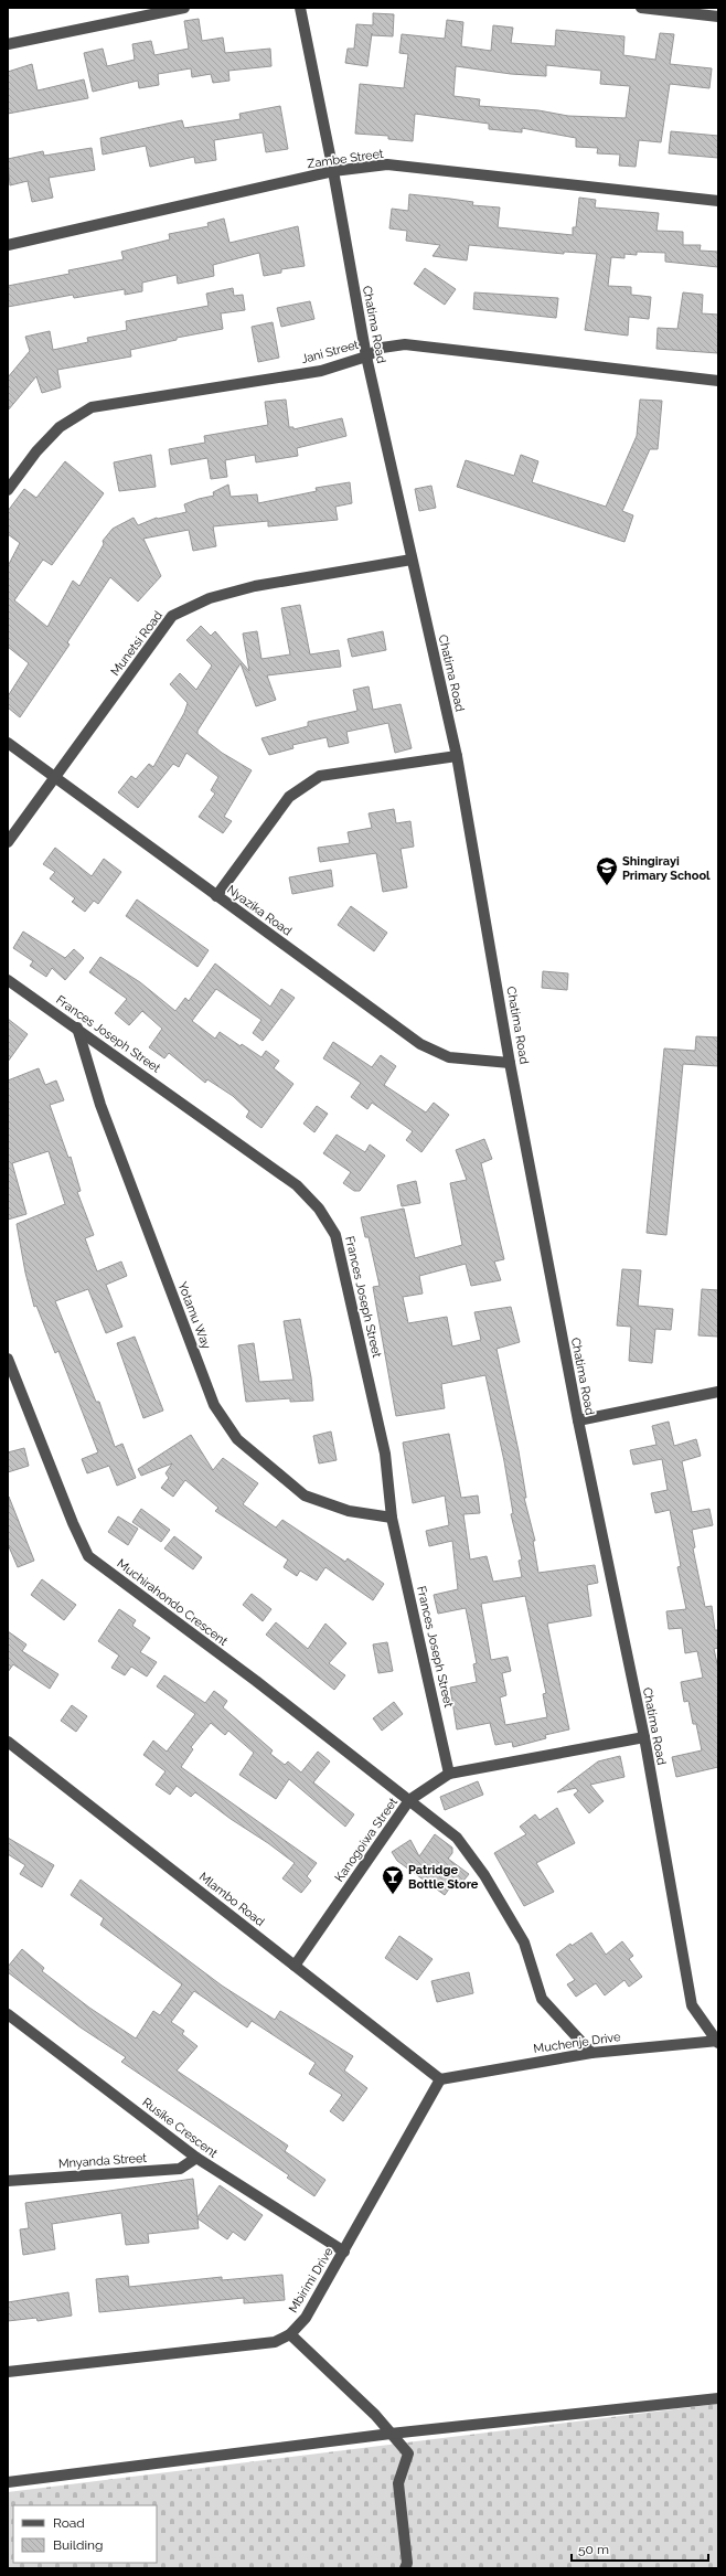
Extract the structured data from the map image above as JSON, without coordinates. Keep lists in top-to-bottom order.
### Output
{
  "streets": {
    "street": [
      "Zambe Street",
      "Chatima Road",
      "Jani Street",
      "Munetsi Road",
      "Nyazika Road",
      "Frances Joseph Street",
      "Yotamu Way",
      "Muchirahondo Crescent",
      "Kanogoiwa Street",
      "Mlambo Road",
      "Muchenje Drive",
      "Rusike Crescent",
      "Mnyanda Street",
      "Mbirimi Drive"
    ]
  },
  "crossings": [
    ["Zambe Street", "Chatima Road"],
    ["Chatima Road", "Jani Street"],
    ["Chatima Road", "Munetsi Road"],
    ["Chatima Road", "Nyazika Road"],
    ["Chatima Road", "Kanogoiwa Street"],
    ["Chatima Road", "Muchenje Drive"],
    ["Munetsi Road", "Nyazika Road"],
    ["Frances Joseph Street", "Yotamu Way"],
    ["Frances Joseph Street", "Kanogoiwa Street"],
    ["Muchirahondo Crescent", "Kanogoiwa Street"],
    ["Muchirahondo Crescent", "Muchenje Drive"],
    ["Kanogoiwa Street", "Mlambo Road"],
    ["Mlambo Road", "Muchenje Drive"],
    ["Mlambo Road", "Mbirimi Drive"],
    ["Muchenje Drive", "Mbirimi Drive"],
    ["Rusike Crescent", "Mnyanda Street"],
    ["Rusike Crescent", "Mbirimi Drive"]
  ],
  "places": {
    "school or university": ["Shingirayi Primary School"],
    "bar": ["Patridge Bottle Store"]
  },
  "legend": ["Road", "Building"],
  "scale_bar": "50 m"
}
